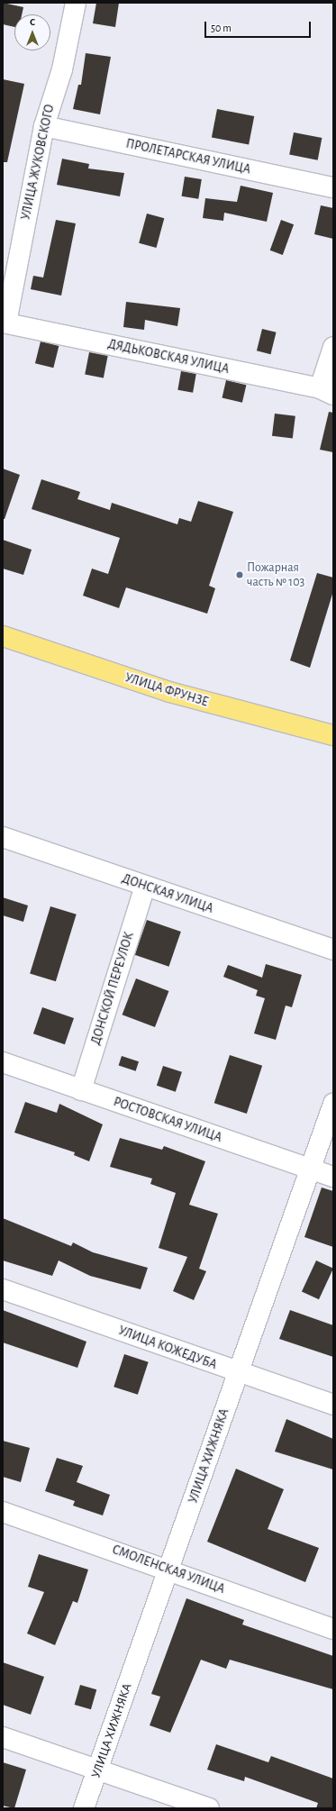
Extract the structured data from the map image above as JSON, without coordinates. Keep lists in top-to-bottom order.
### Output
{
  "streets": {
    "main road": ["УЛИЦА ФРУНЗЕ"],
    "street": [
      "ПРОЛЕТАРСКАЯ УЛИЦА",
      "УЛИЦА ЖУКОВСКОГО",
      "ДЯДЬКОВСКАЯ УЛИЦА",
      "ДОНСКАЯ УЛИЦА",
      "ДОНСКОЙ ПЕРЕУЛОК",
      "РОСТОВСКАЯ УЛИЦА",
      "УЛИЦА КОЖЕДУБА",
      "УЛИЦА ХИЖНЯКА",
      "СМОЛЕНСКАЯ УЛИЦА"
    ]
  },
  "crossings": [
    ["ПРОЛЕТАРСКАЯ УЛИЦА", "УЛИЦА ЖУКОВСКОГО"],
    ["УЛИЦА ЖУКОВСКОГО", "ДЯДЬКОВСКАЯ УЛИЦА"],
    ["ДОНСКАЯ УЛИЦА", "ДОНСКОЙ ПЕРЕУЛОК"],
    ["ДОНСКОЙ ПЕРЕУЛОК", "РОСТОВСКАЯ УЛИЦА"],
    ["РОСТОВСКАЯ УЛИЦА", "УЛИЦА ХИЖНЯКА"],
    ["УЛИЦА КОЖЕДУБА", "УЛИЦА ХИЖНЯКА"],
    ["УЛИЦА ХИЖНЯКА", "СМОЛЕНСКАЯ УЛИЦА"]
  ],
  "places": ["Пожарная часть № 103"],
  "scale_bar": "50 m",
  "north": "top"
}
